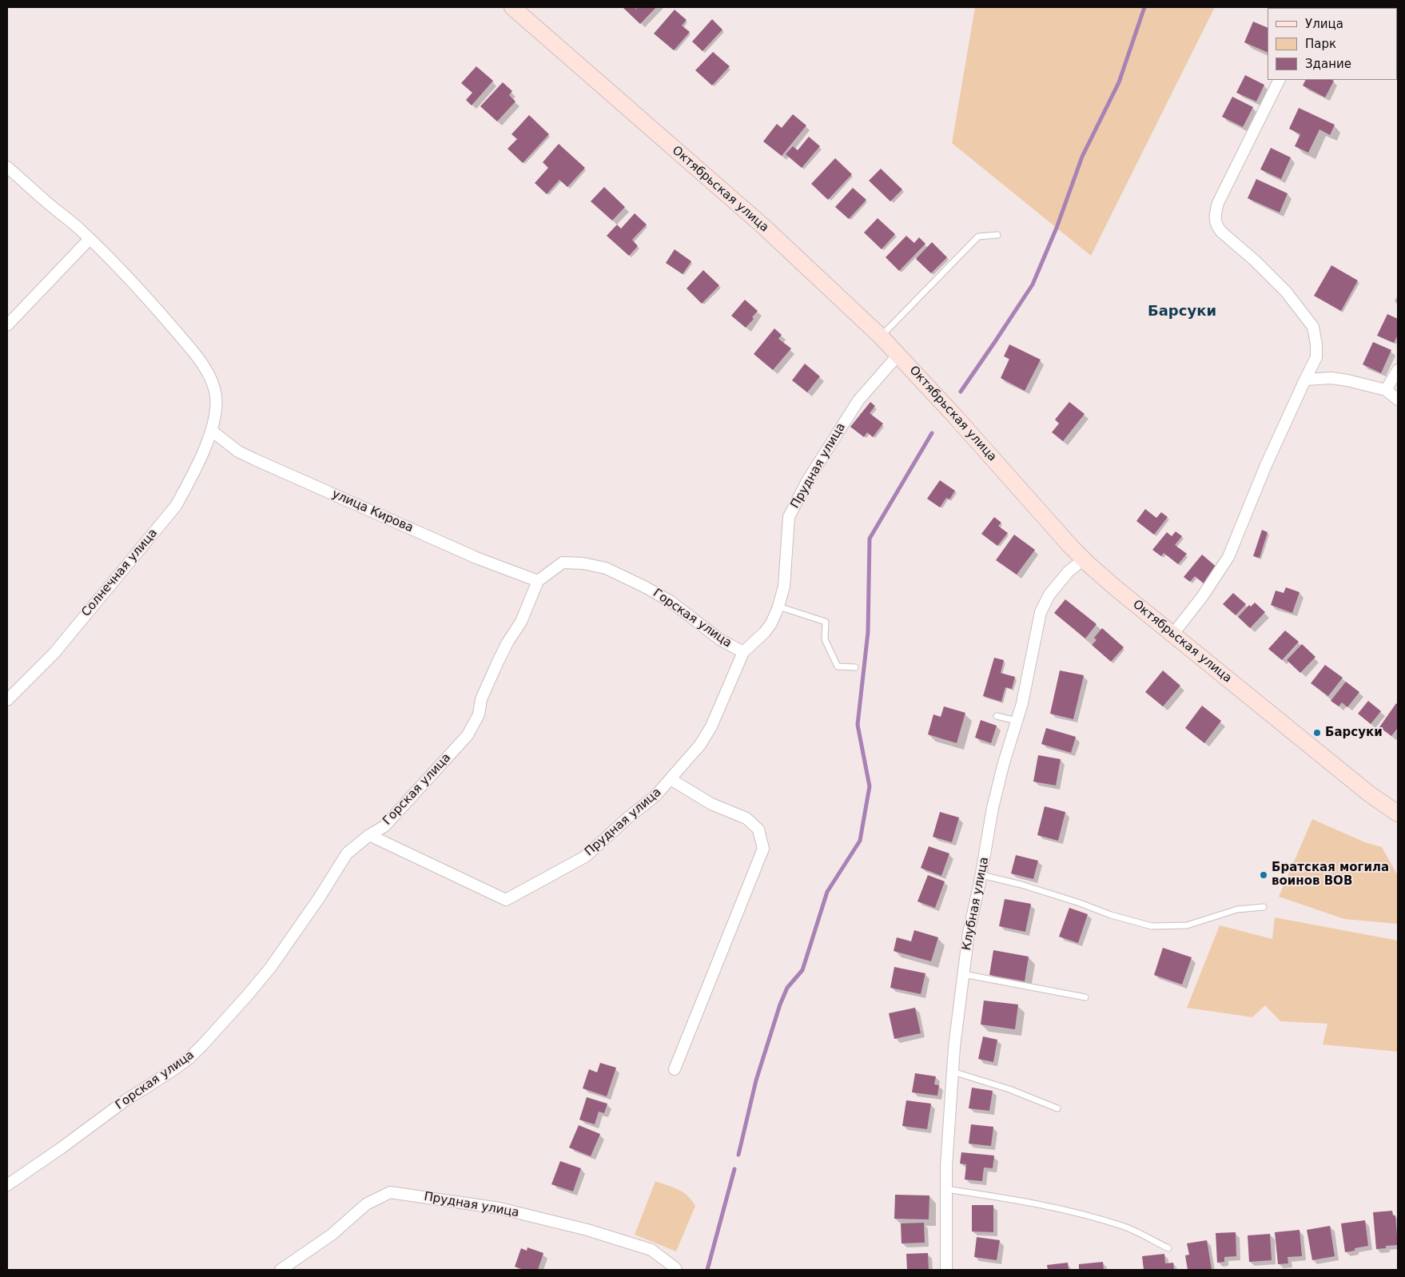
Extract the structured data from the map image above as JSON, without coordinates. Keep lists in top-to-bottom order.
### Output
{
  "streets": {
    "main road": ["Октябрьская улица"],
    "street": [
      "Прудная улица",
      "улица Кирова",
      "Солнечная улица",
      "Горская улица",
      "Клубная улица"
    ]
  },
  "crossings": [
    ["Октябрьская улица", "Прудная улица"],
    ["Октябрьская улица", "Клубная улица"],
    ["Прудная улица", "Горская улица"],
    ["улица Кирова", "Солнечная улица"],
    ["улица Кирова", "Горская улица"]
  ],
  "districts": ["Барсуки"],
  "places": ["Барсуки", "Братская могила воинов ВОВ"],
  "legend": ["Улица", "Парк", "Здание"]
}
